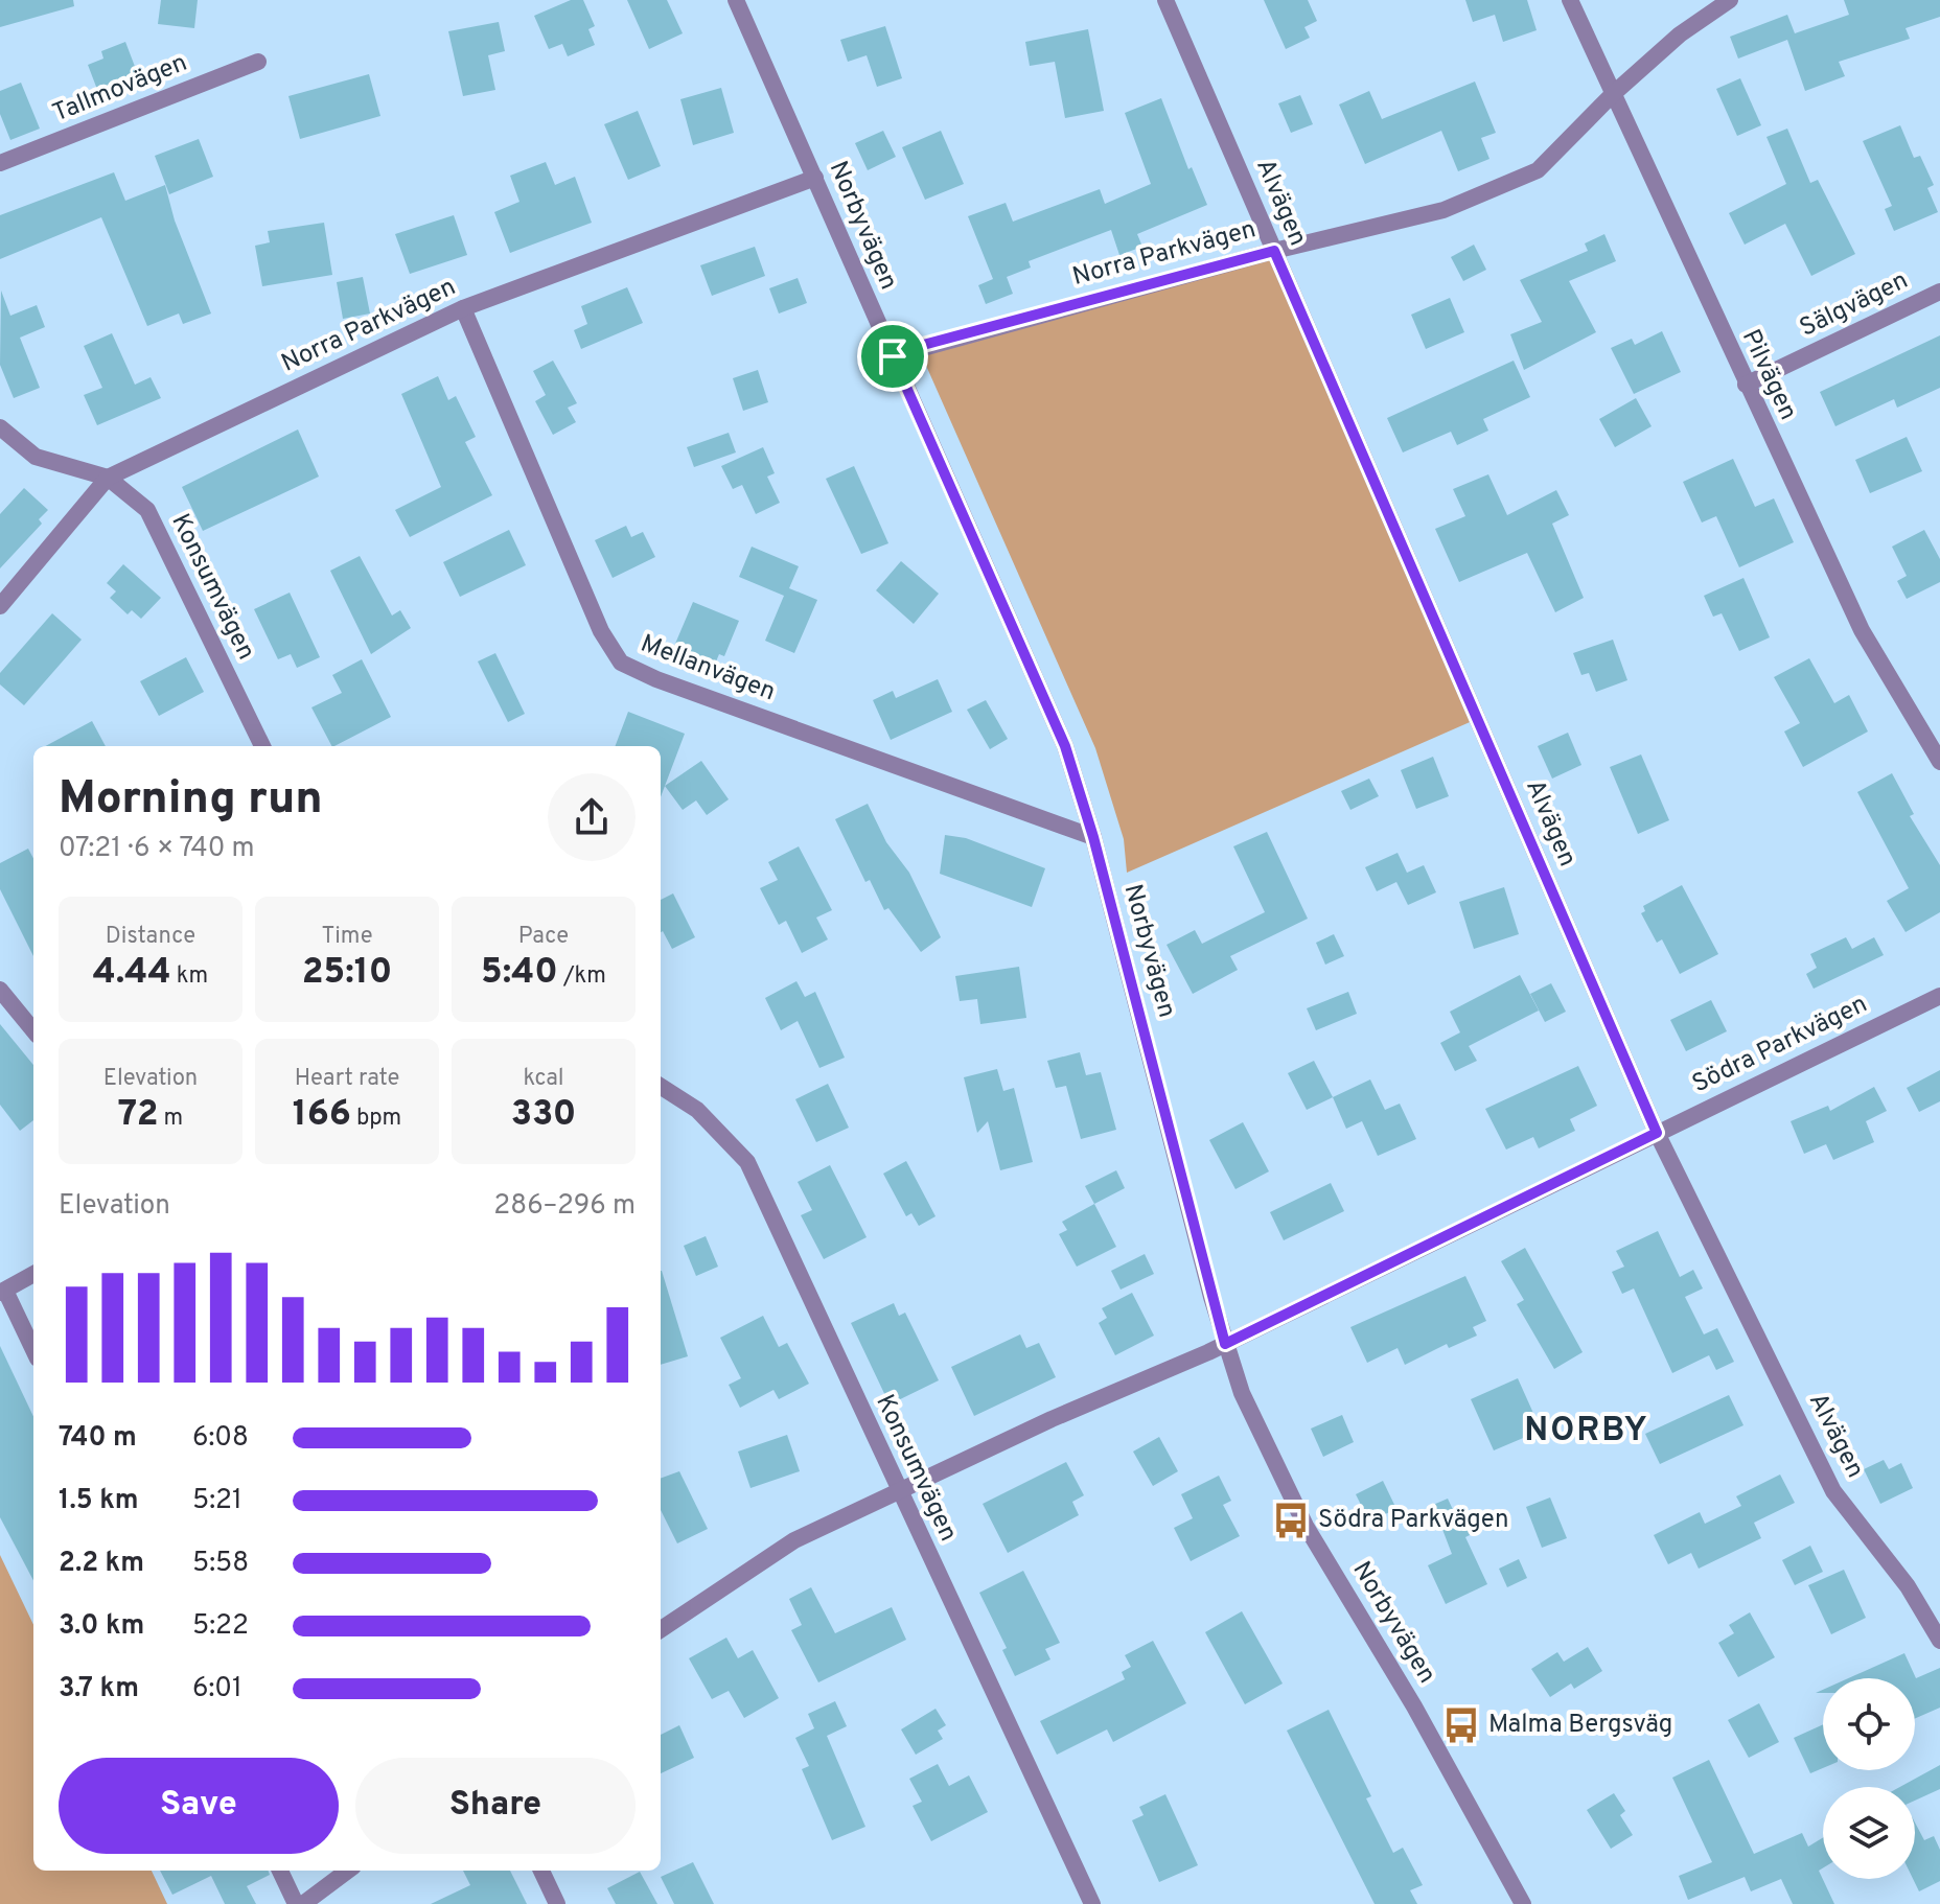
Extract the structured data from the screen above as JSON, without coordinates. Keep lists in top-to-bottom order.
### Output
{
  "streets": {
    "street": [
      "Tallmovägen",
      "Alvägen",
      "Norbyvägen",
      "Norra Parkvägen",
      "Sälgvägen",
      "Pilvägen",
      "Konsumvägen",
      "Mellanvägen",
      "Södra Parkvägen"
    ]
  },
  "crossings": [
    ["Alvägen", "Norra Parkvägen"],
    ["Alvägen", "Södra Parkvägen"],
    ["Norbyvägen", "Norra Parkvägen"],
    ["Norbyvägen", "Mellanvägen"],
    ["Norbyvägen", "Södra Parkvägen"],
    ["Norra Parkvägen", "Pilvägen"],
    ["Norra Parkvägen", "Konsumvägen"],
    ["Norra Parkvägen", "Mellanvägen"],
    ["Sälgvägen", "Pilvägen"],
    ["Konsumvägen", "Södra Parkvägen"]
  ],
  "districts": ["NORBY"],
  "places": {
    "bus stop": ["Södra Parkvägen", "Malma Bergsväg"]
  },
  "page": {
    "heading": ["Morning run", "07:21 · 6 × 740 m"],
    "stats": [
      ["Distance", "4.44 km"],
      ["Time", "25:10"],
      ["Pace", "5:40 /km"],
      ["Elevation", "72 m"],
      ["Heart rate", "166 bpm"],
      ["kcal", "330"]
    ],
    "chart": ["Elevation", "286–296 m"],
    "list": [
      {
        "name": "740 m",
        "note": "6:08"
      },
      {
        "name": "1.5 km",
        "note": "5:21"
      },
      {
        "name": "2.2 km",
        "note": "5:58"
      },
      {
        "name": "3.0 km",
        "note": "5:22"
      },
      {
        "name": "3.7 km",
        "note": "6:01"
      }
    ],
    "buttons": ["Save", "Share"]
  }
}
